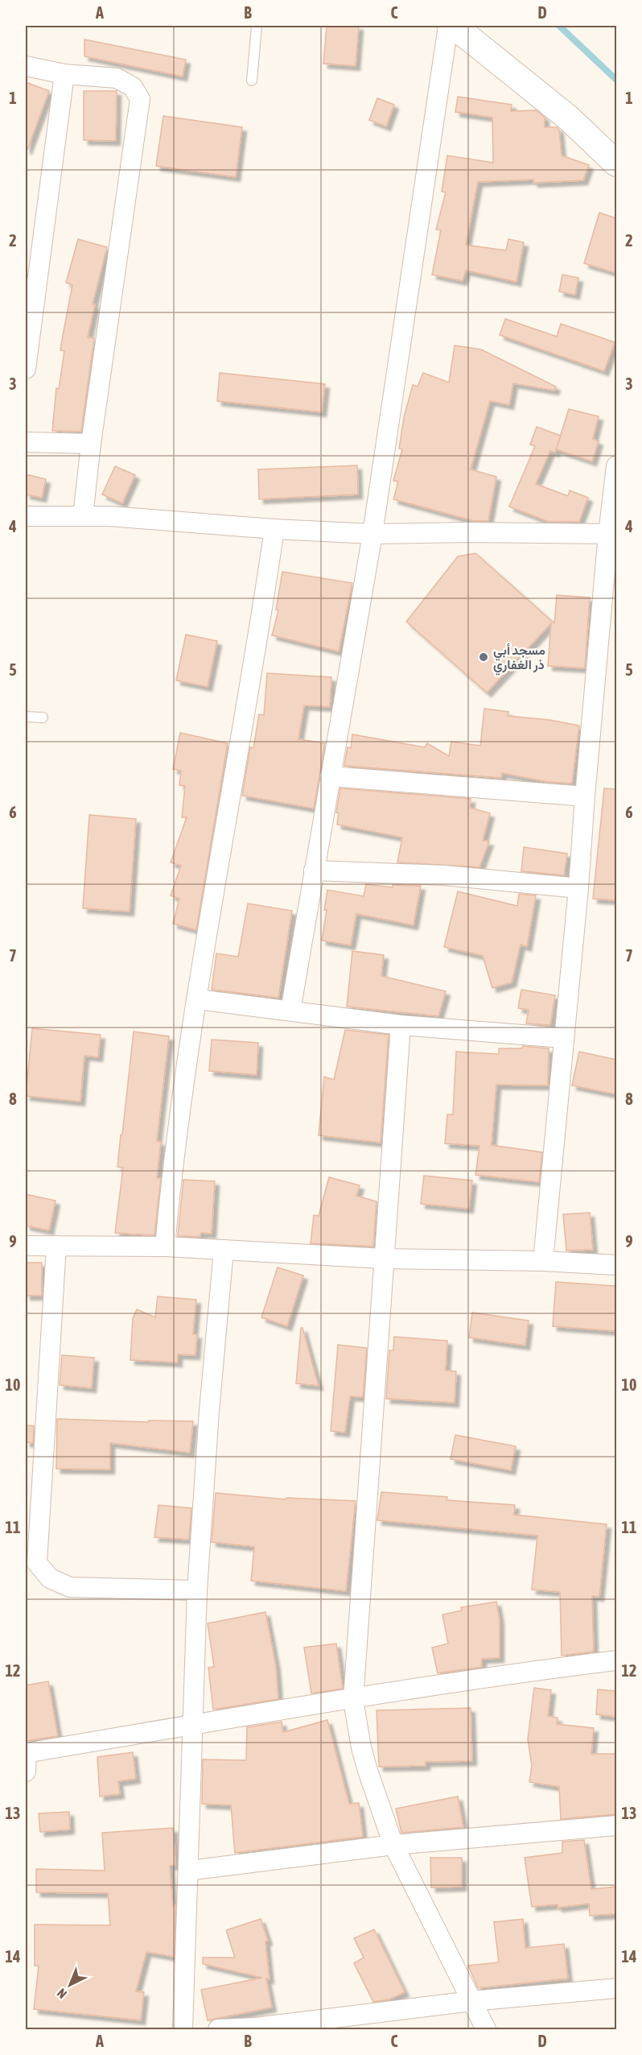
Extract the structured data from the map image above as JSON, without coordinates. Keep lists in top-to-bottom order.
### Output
{
  "places": ["مسجد أبي ذر الغفاري"],
  "north": "bottom left",
  "grid": {
    "columns": [
      "A",
      "B",
      "C",
      "D"
    ],
    "rows": [
      "1",
      "2",
      "3",
      "4",
      "5",
      "6",
      "7",
      "8",
      "9",
      "10",
      "11",
      "12",
      "13",
      "14"
    ]
  }
}
